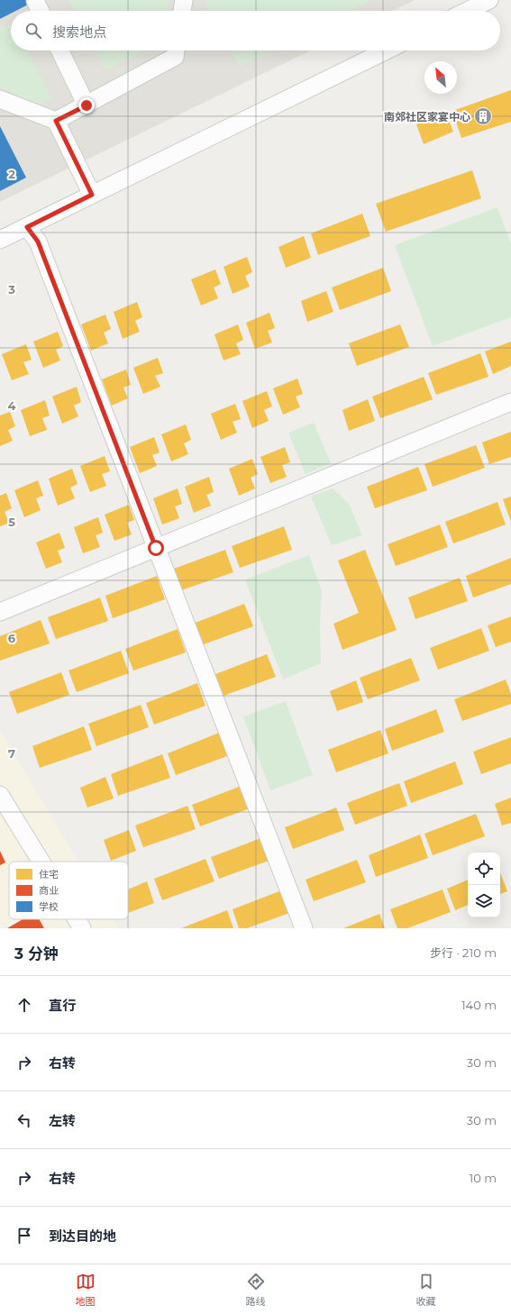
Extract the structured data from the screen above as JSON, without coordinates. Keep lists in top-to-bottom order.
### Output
{
  "places": {
    "building": ["南郊社区家宴中心"]
  },
  "legend": ["住宅", "商业", "学校"],
  "north": "top left",
  "page": {
    "search": "搜索地点",
    "heading": ["3 分钟", "步行 · 210 m"],
    "list": [
      ["直行", "140 m"],
      ["右转", "30 m"],
      ["左转", "30 m"],
      ["右转", "10 m"],
      "到达目的地"
    ],
    "nav": ["地图", "路线", "收藏"]
  },
  "grid": {
    "rows": [
      "2",
      "3",
      "4",
      "5",
      "6",
      "7"
    ]
  }
}
